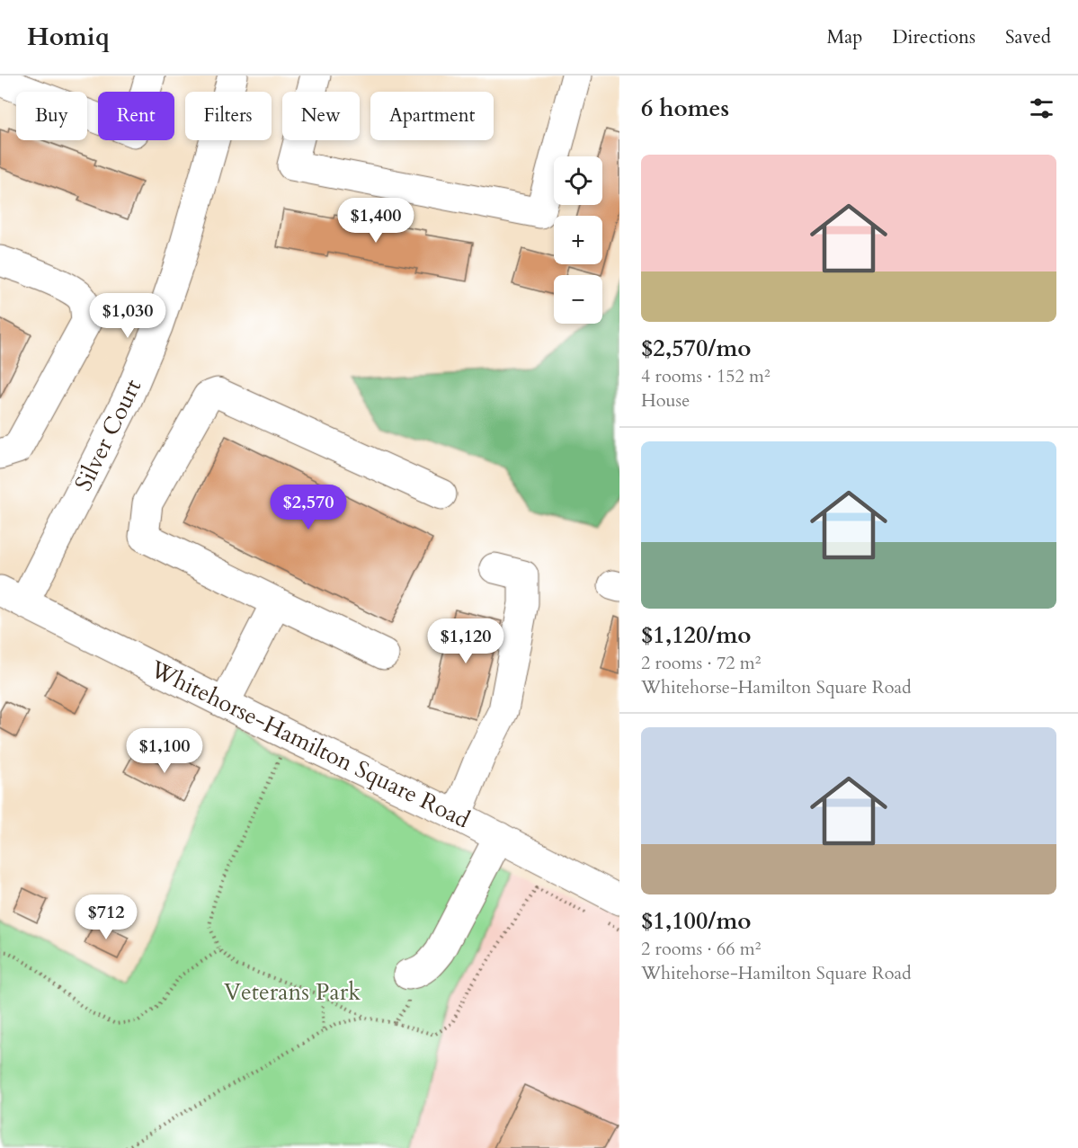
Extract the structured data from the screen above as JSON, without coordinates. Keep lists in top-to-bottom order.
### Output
{
  "streets": {
    "street": ["Silver Court", "Whitehorse-Hamilton Square Road"]
  },
  "crossings": [
    ["Silver Court", "Whitehorse-Hamilton Square Road"]
  ],
  "parks": ["Veterans Park"],
  "page": {
    "header": "Homiq",
    "nav": ["Map", "Directions", "Saved"],
    "heading": "6 homes",
    "chip": [
      "Buy",
      "Rent",
      "Filters",
      "New",
      "Apartment"
    ],
    "list": [
      {
        "name": "$2,570/mo",
        "note": "4 rooms · 152 m² · House"
      },
      {
        "name": "$1,120/mo",
        "note": "2 rooms · 72 m² · Whitehorse-Hamilton Square Road"
      },
      {
        "name": "$1,100/mo",
        "note": "2 rooms · 66 m² · Whitehorse-Hamilton Square Road"
      }
    ],
    "map_buttons": ["+", "−"],
    "price": [
      "$1,400",
      "$1,030",
      "$2,570",
      "$1,120",
      "$1,100",
      "$712"
    ]
  }
}
